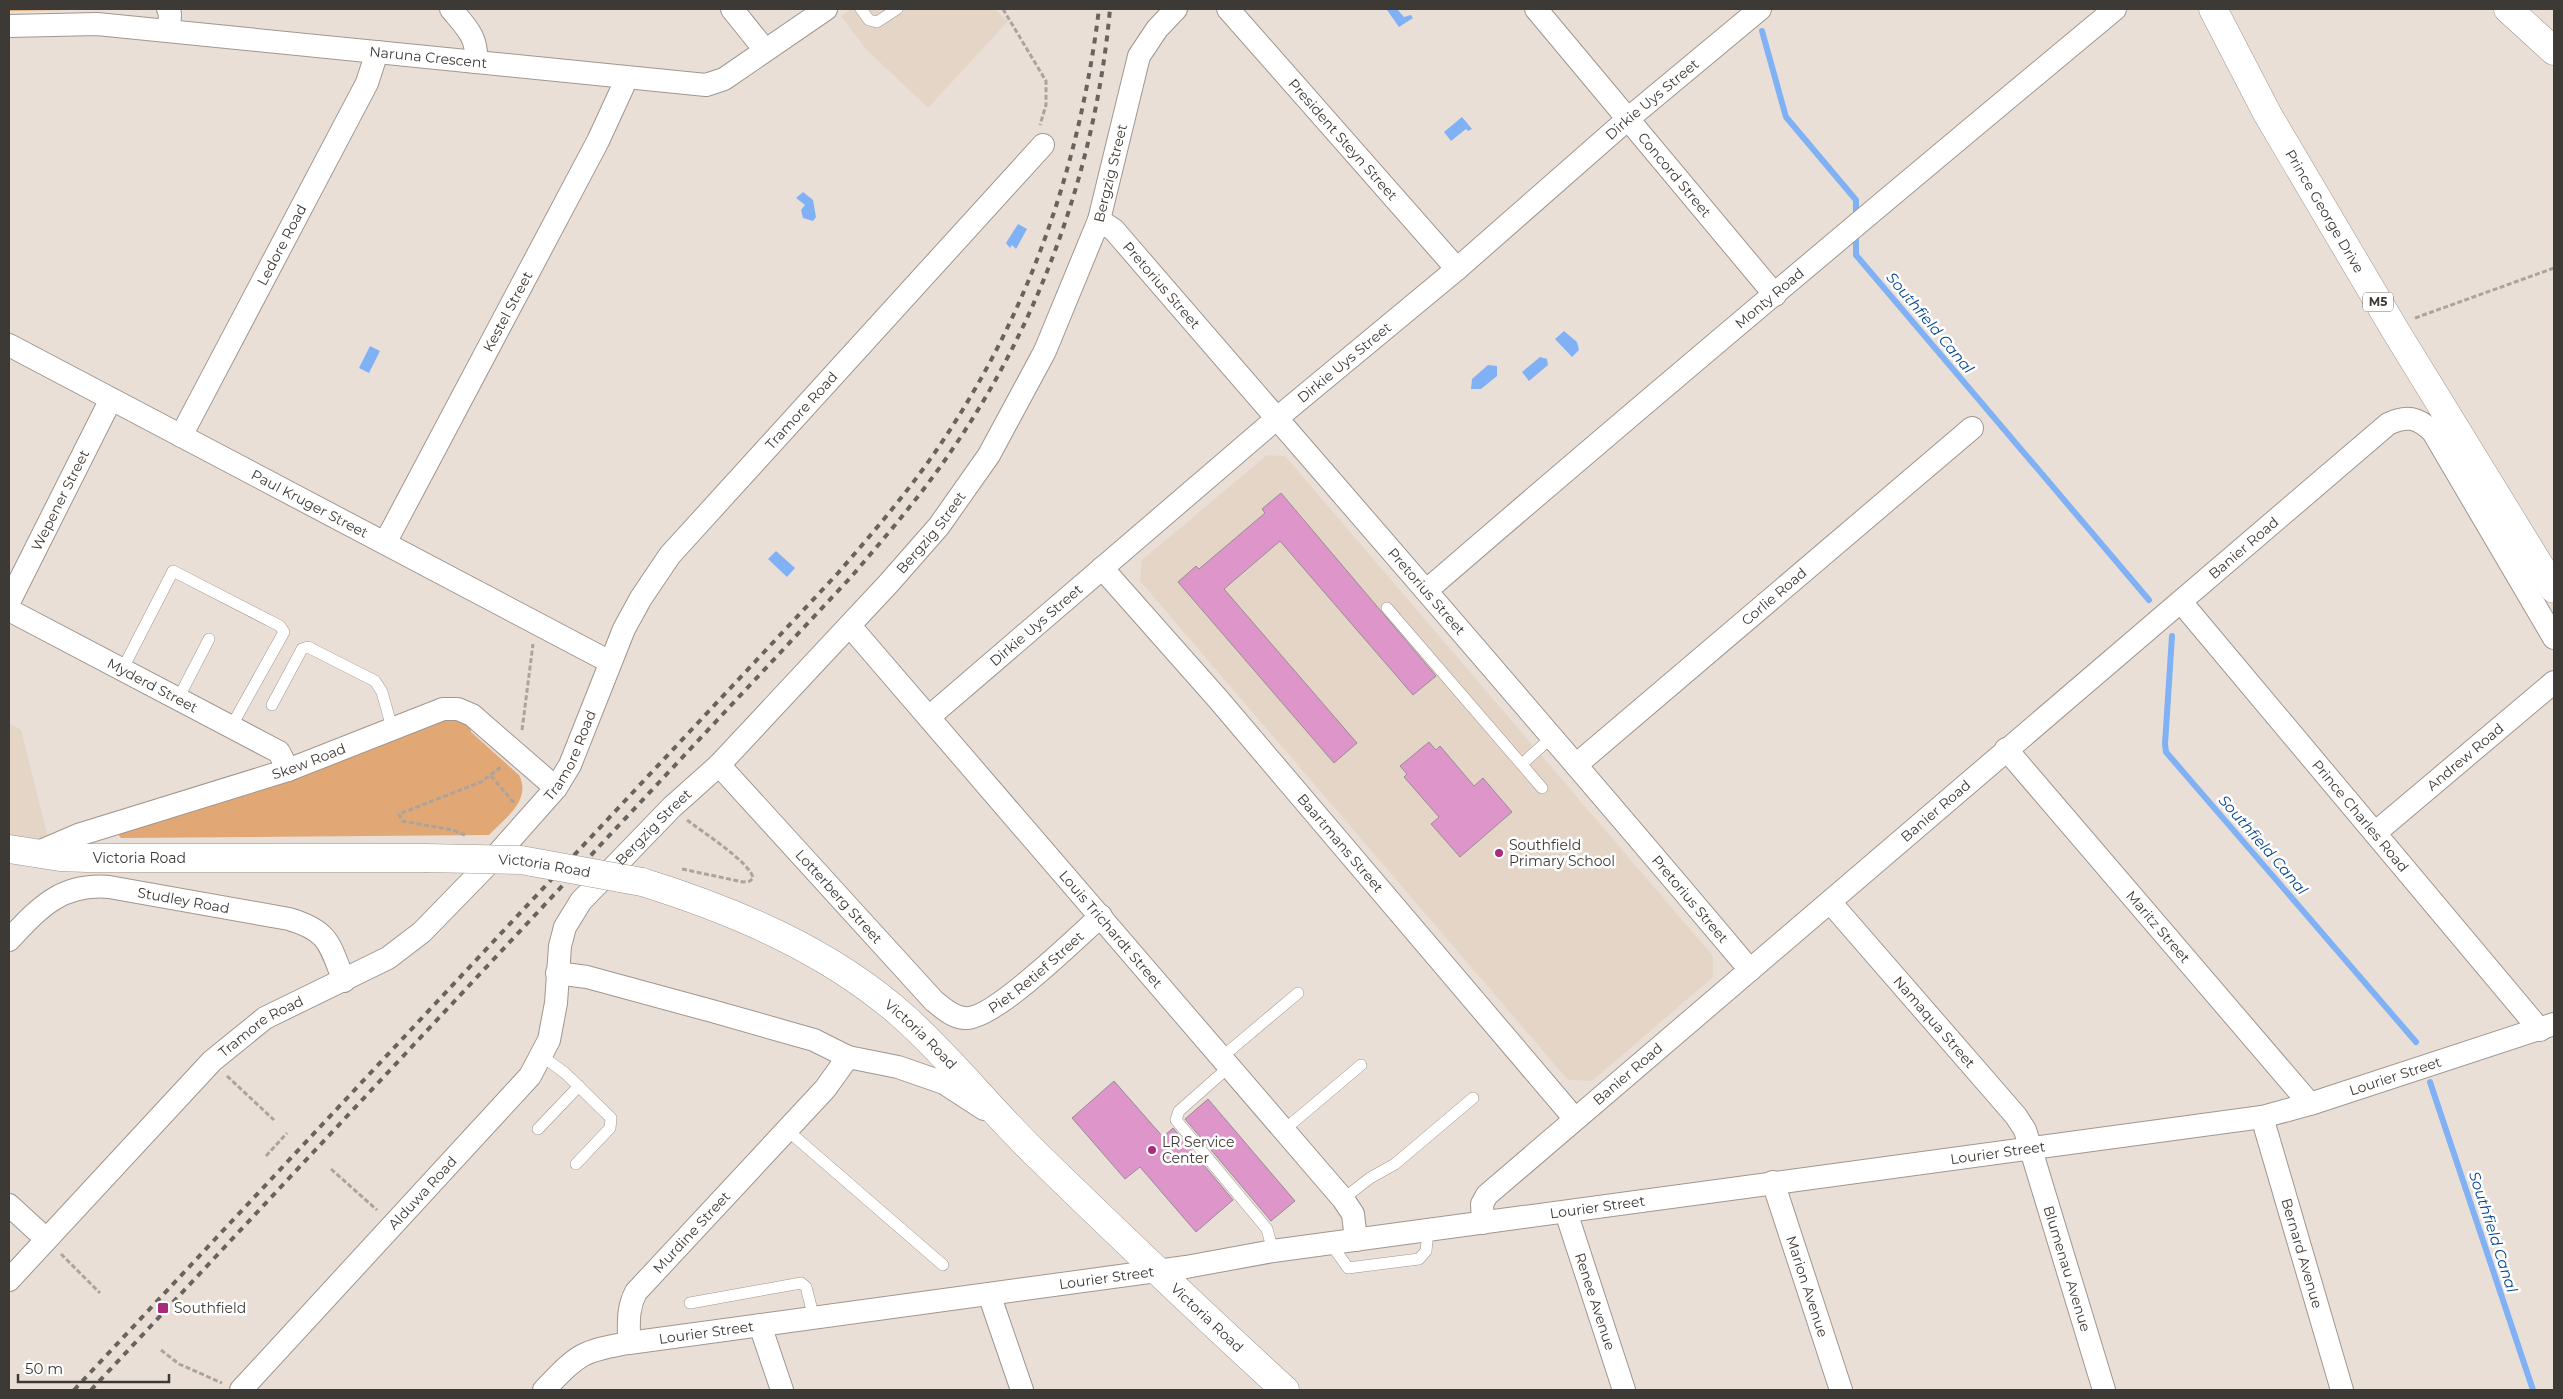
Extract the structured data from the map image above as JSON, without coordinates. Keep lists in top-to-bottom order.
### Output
{
  "streets": {
    "street": [
      "Naruna Crescent",
      "Dirkie Uys Street",
      "President Steyn Street",
      "Bergzig Street",
      "Concord Street",
      "Prince George Drive",
      "Ledore Road",
      "Pretorius Street",
      "Monty Road",
      "M5",
      "Kestel Street",
      "Tramore Road",
      "Wepener Street",
      "Paul Kruger Street",
      "Banier Road",
      "Corlie Road",
      "Myderd Street",
      "Andrew Road",
      "Skew Road",
      "Prince Charles Road",
      "Baartmans Street",
      "Victoria Road",
      "Lotterberg Street",
      "Studley Road",
      "Maritz Street",
      "Louis Trichardt Street",
      "Piet Retief Street",
      "Namaqua Street",
      "Lourier Street",
      "Alduwa Road",
      "Murdine Street",
      "Bernard Avenue",
      "Blumenau Avenue",
      "Marion Avenue",
      "Renee Avenue"
    ]
  },
  "crossings": [
    ["Naruna Crescent", "Ledore Road"],
    ["Naruna Crescent", "Kestel Street"],
    ["Dirkie Uys Street", "President Steyn Street"],
    ["Dirkie Uys Street", "Concord Street"],
    ["Dirkie Uys Street", "Pretorius Street"],
    ["Dirkie Uys Street", "Baartmans Street"],
    ["Dirkie Uys Street", "Louis Trichardt Street"],
    ["Bergzig Street", "Pretorius Street"],
    ["Bergzig Street", "Victoria Road"],
    ["Bergzig Street", "Lotterberg Street"],
    ["Bergzig Street", "Louis Trichardt Street"],
    ["Bergzig Street", "Alduwa Road"],
    ["Concord Street", "Monty Road"],
    ["Ledore Road", "Paul Kruger Street"],
    ["Pretorius Street", "Monty Road"],
    ["Pretorius Street", "Banier Road"],
    ["Pretorius Street", "Corlie Road"],
    ["Kestel Street", "Paul Kruger Street"],
    ["Tramore Road", "Paul Kruger Street"],
    ["Tramore Road", "Skew Road"],
    ["Tramore Road", "Studley Road"],
    ["Wepener Street", "Paul Kruger Street"],
    ["Banier Road", "Prince Charles Road"],
    ["Banier Road", "Baartmans Street"],
    ["Banier Road", "Maritz Street"],
    ["Banier Road", "Namaqua Street"],
    ["Banier Road", "Lourier Street"],
    ["Myderd Street", "Skew Road"],
    ["Andrew Road", "Prince Charles Road"],
    ["Skew Road", "Victoria Road"],
    ["Prince Charles Road", "Lourier Street"],
    ["Victoria Road", "Lourier Street"],
    ["Victoria Road", "Alduwa Road"],
    ["Victoria Road", "Murdine Street"],
    ["Lotterberg Street", "Piet Retief Street"],
    ["Maritz Street", "Lourier Street"],
    ["Louis Trichardt Street", "Piet Retief Street"],
    ["Louis Trichardt Street", "Lourier Street"],
    ["Namaqua Street", "Lourier Street"],
    ["Namaqua Street", "Blumenau Avenue"],
    ["Lourier Street", "Murdine Street"],
    ["Lourier Street", "Bernard Avenue"],
    ["Lourier Street", "Blumenau Avenue"],
    ["Lourier Street", "Marion Avenue"],
    ["Lourier Street", "Renee Avenue"]
  ],
  "water": ["Southfield Canal"],
  "places": {
    "other": ["Southfield Primary School", "LR Service Center"],
    "transit": ["Southfield"]
  },
  "scale_bar": "50 m"
}
